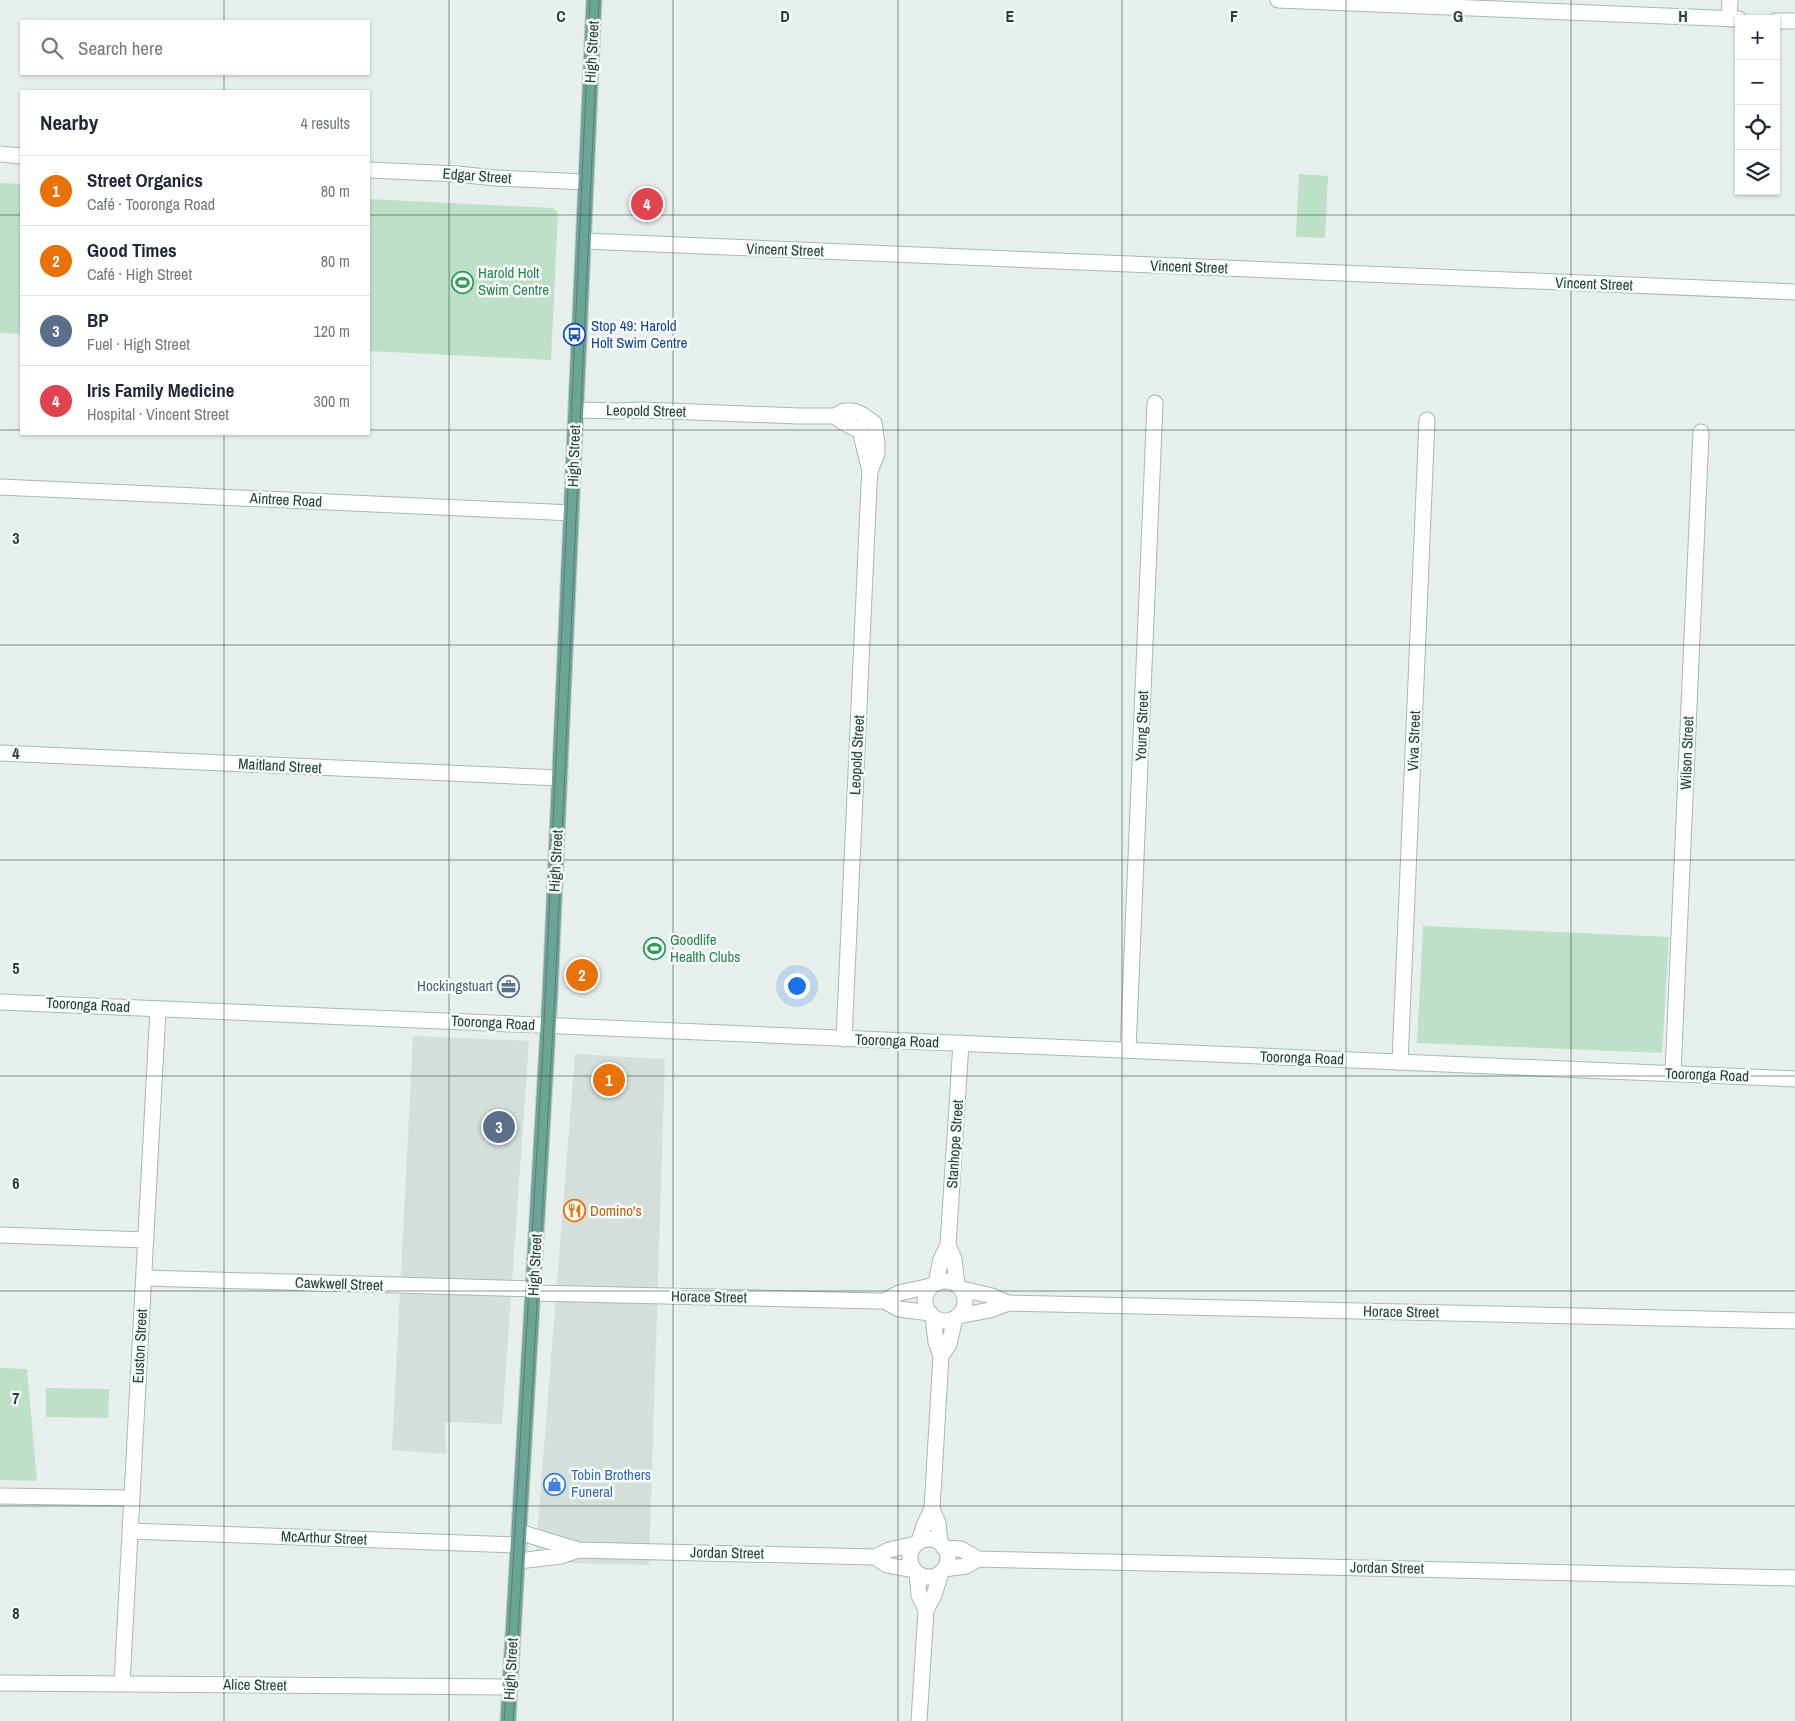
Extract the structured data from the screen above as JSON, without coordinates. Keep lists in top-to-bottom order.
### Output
{
  "streets": {
    "main road": ["High Street"],
    "street": [
      "Edgar Street",
      "Vincent Street",
      "Leopold Street",
      "Aintree Road",
      "Young Street",
      "Viva Street",
      "Wilson Street",
      "Maitland Street",
      "Tooronga Road",
      "Stanhope Street",
      "Cawkwell Street",
      "Horace Street",
      "Euston Street",
      "McArthur Street",
      "Jordan Street",
      "Alice Street"
    ]
  },
  "crossings": [
    ["High Street", "Edgar Street"],
    ["High Street", "Vincent Street"],
    ["High Street", "Leopold Street"],
    ["High Street", "Aintree Road"],
    ["High Street", "Maitland Street"],
    ["High Street", "Tooronga Road"],
    ["High Street", "Cawkwell Street"],
    ["High Street", "Horace Street"],
    ["High Street", "McArthur Street"],
    ["High Street", "Jordan Street"],
    ["High Street", "Alice Street"],
    ["Leopold Street", "Tooronga Road"],
    ["Young Street", "Tooronga Road"],
    ["Viva Street", "Tooronga Road"],
    ["Wilson Street", "Tooronga Road"],
    ["Tooronga Road", "Stanhope Street"],
    ["Tooronga Road", "Euston Street"],
    ["Stanhope Street", "Horace Street"],
    ["Cawkwell Street", "Horace Street"],
    ["Cawkwell Street", "Euston Street"],
    ["Euston Street", "McArthur Street"],
    ["Euston Street", "Alice Street"],
    ["McArthur Street", "Jordan Street"]
  ],
  "places": {
    "sports": ["Harold Holt Swim Centre", "Goodlife Health Clubs"],
    "bus stop": ["Stop 49: Harold Holt Swim Centre"],
    "office": ["Hockingstuart"],
    "restaurant": ["Domino's"],
    "shop": ["Tobin Brothers Funeral"]
  },
  "page": {
    "map_buttons": ["+", "−"],
    "search": "Search here",
    "heading": ["Nearby", "4 results"],
    "list": [
      {
        "mark": "1",
        "name": "Street Organics",
        "note": "Café · Tooronga Road",
        "value": "80 m"
      },
      {
        "mark": "2",
        "name": "Good Times",
        "note": "Café · High Street",
        "value": "80 m"
      },
      {
        "mark": "3",
        "name": "BP",
        "note": "Fuel · High Street",
        "value": "120 m"
      },
      {
        "mark": "4",
        "name": "Iris Family Medicine",
        "note": "Hospital · Vincent Street",
        "value": "300 m"
      }
    ],
    "pins": [
      "4",
      "2",
      "1",
      "3"
    ]
  },
  "grid": {
    "columns": [
      "C",
      "D",
      "E",
      "F",
      "G",
      "H"
    ],
    "rows": [
      "3",
      "4",
      "5",
      "6",
      "7",
      "8"
    ]
  }
}
